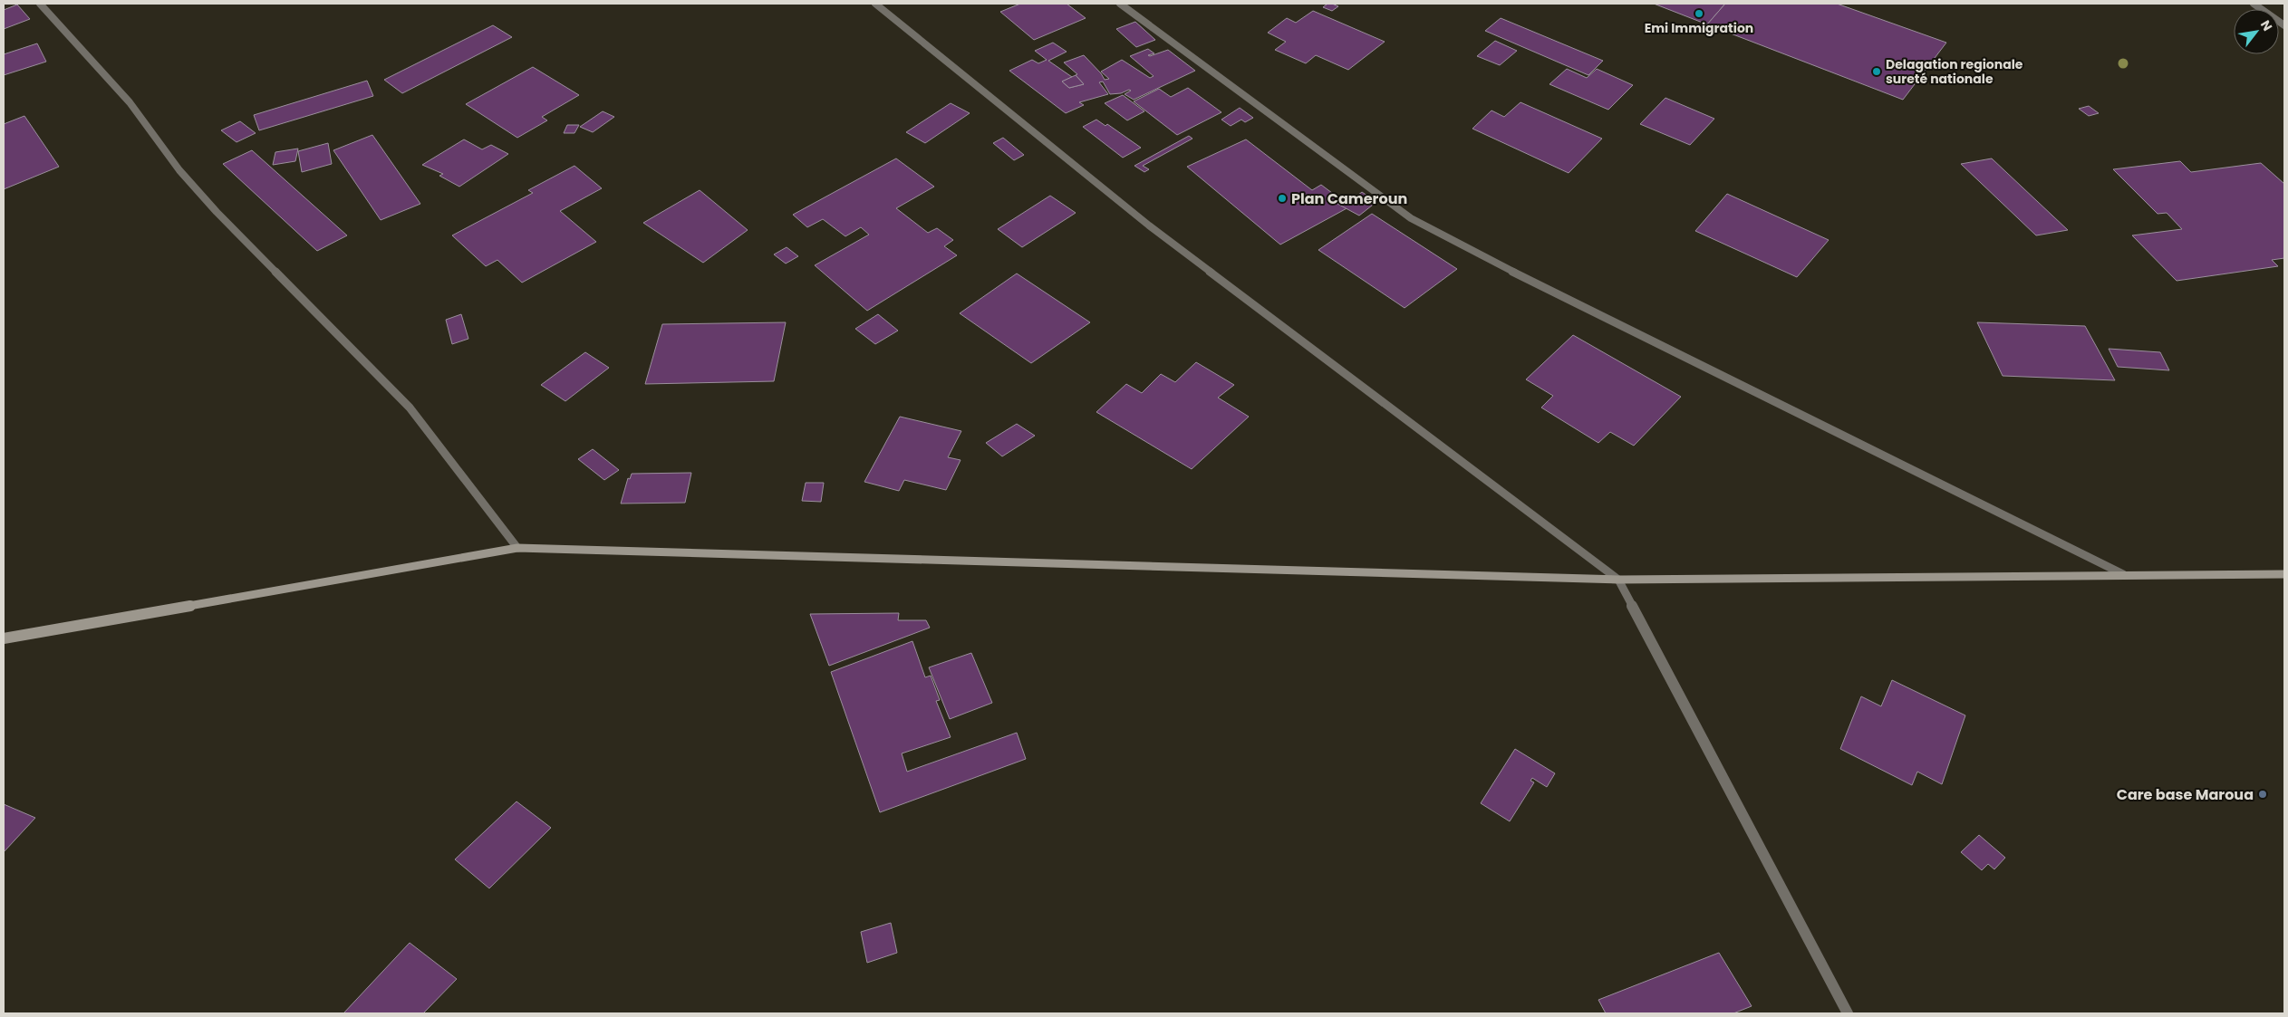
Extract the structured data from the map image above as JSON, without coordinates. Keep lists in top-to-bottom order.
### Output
{
  "places": [
    "Emi Immigration",
    "Delagation regionale sureté nationale",
    "Plan Cameroun",
    "Care base Maroua"
  ],
  "north": "top right"
}
